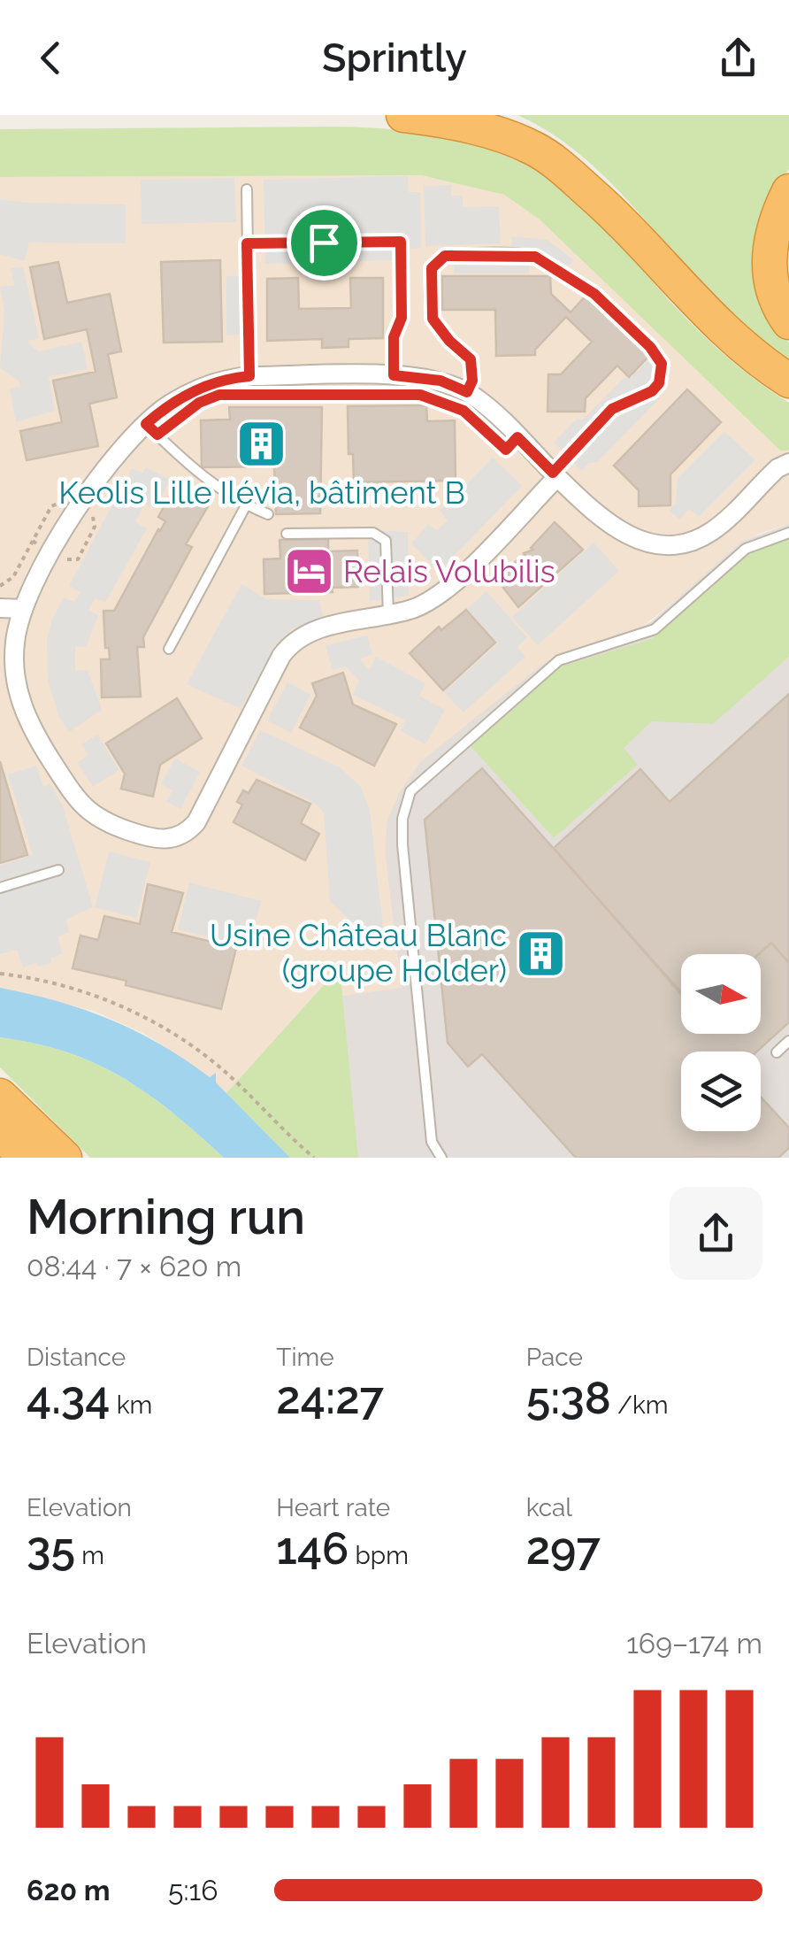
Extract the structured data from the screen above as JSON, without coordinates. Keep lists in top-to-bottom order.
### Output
{
  "places": {
    "building": ["Keolis Lille Ilévia, bâtiment B", "Usine Château Blanc (groupe Holder)"],
    "hotel": ["Relais Volubilis"]
  },
  "north": "right",
  "page": {
    "header": "Sprintly",
    "heading": ["Morning run", "08:44 · 7 × 620 m"],
    "stats": [
      ["Distance", "4.34 km"],
      ["Time", "24:27"],
      ["Pace", "5:38 /km"],
      ["Elevation", "35 m"],
      ["Heart rate", "146 bpm"],
      ["kcal", "297"]
    ],
    "chart": ["Elevation", "169–174 m"],
    "list": [
      {
        "name": "620 m",
        "note": "5:16"
      }
    ]
  }
}
